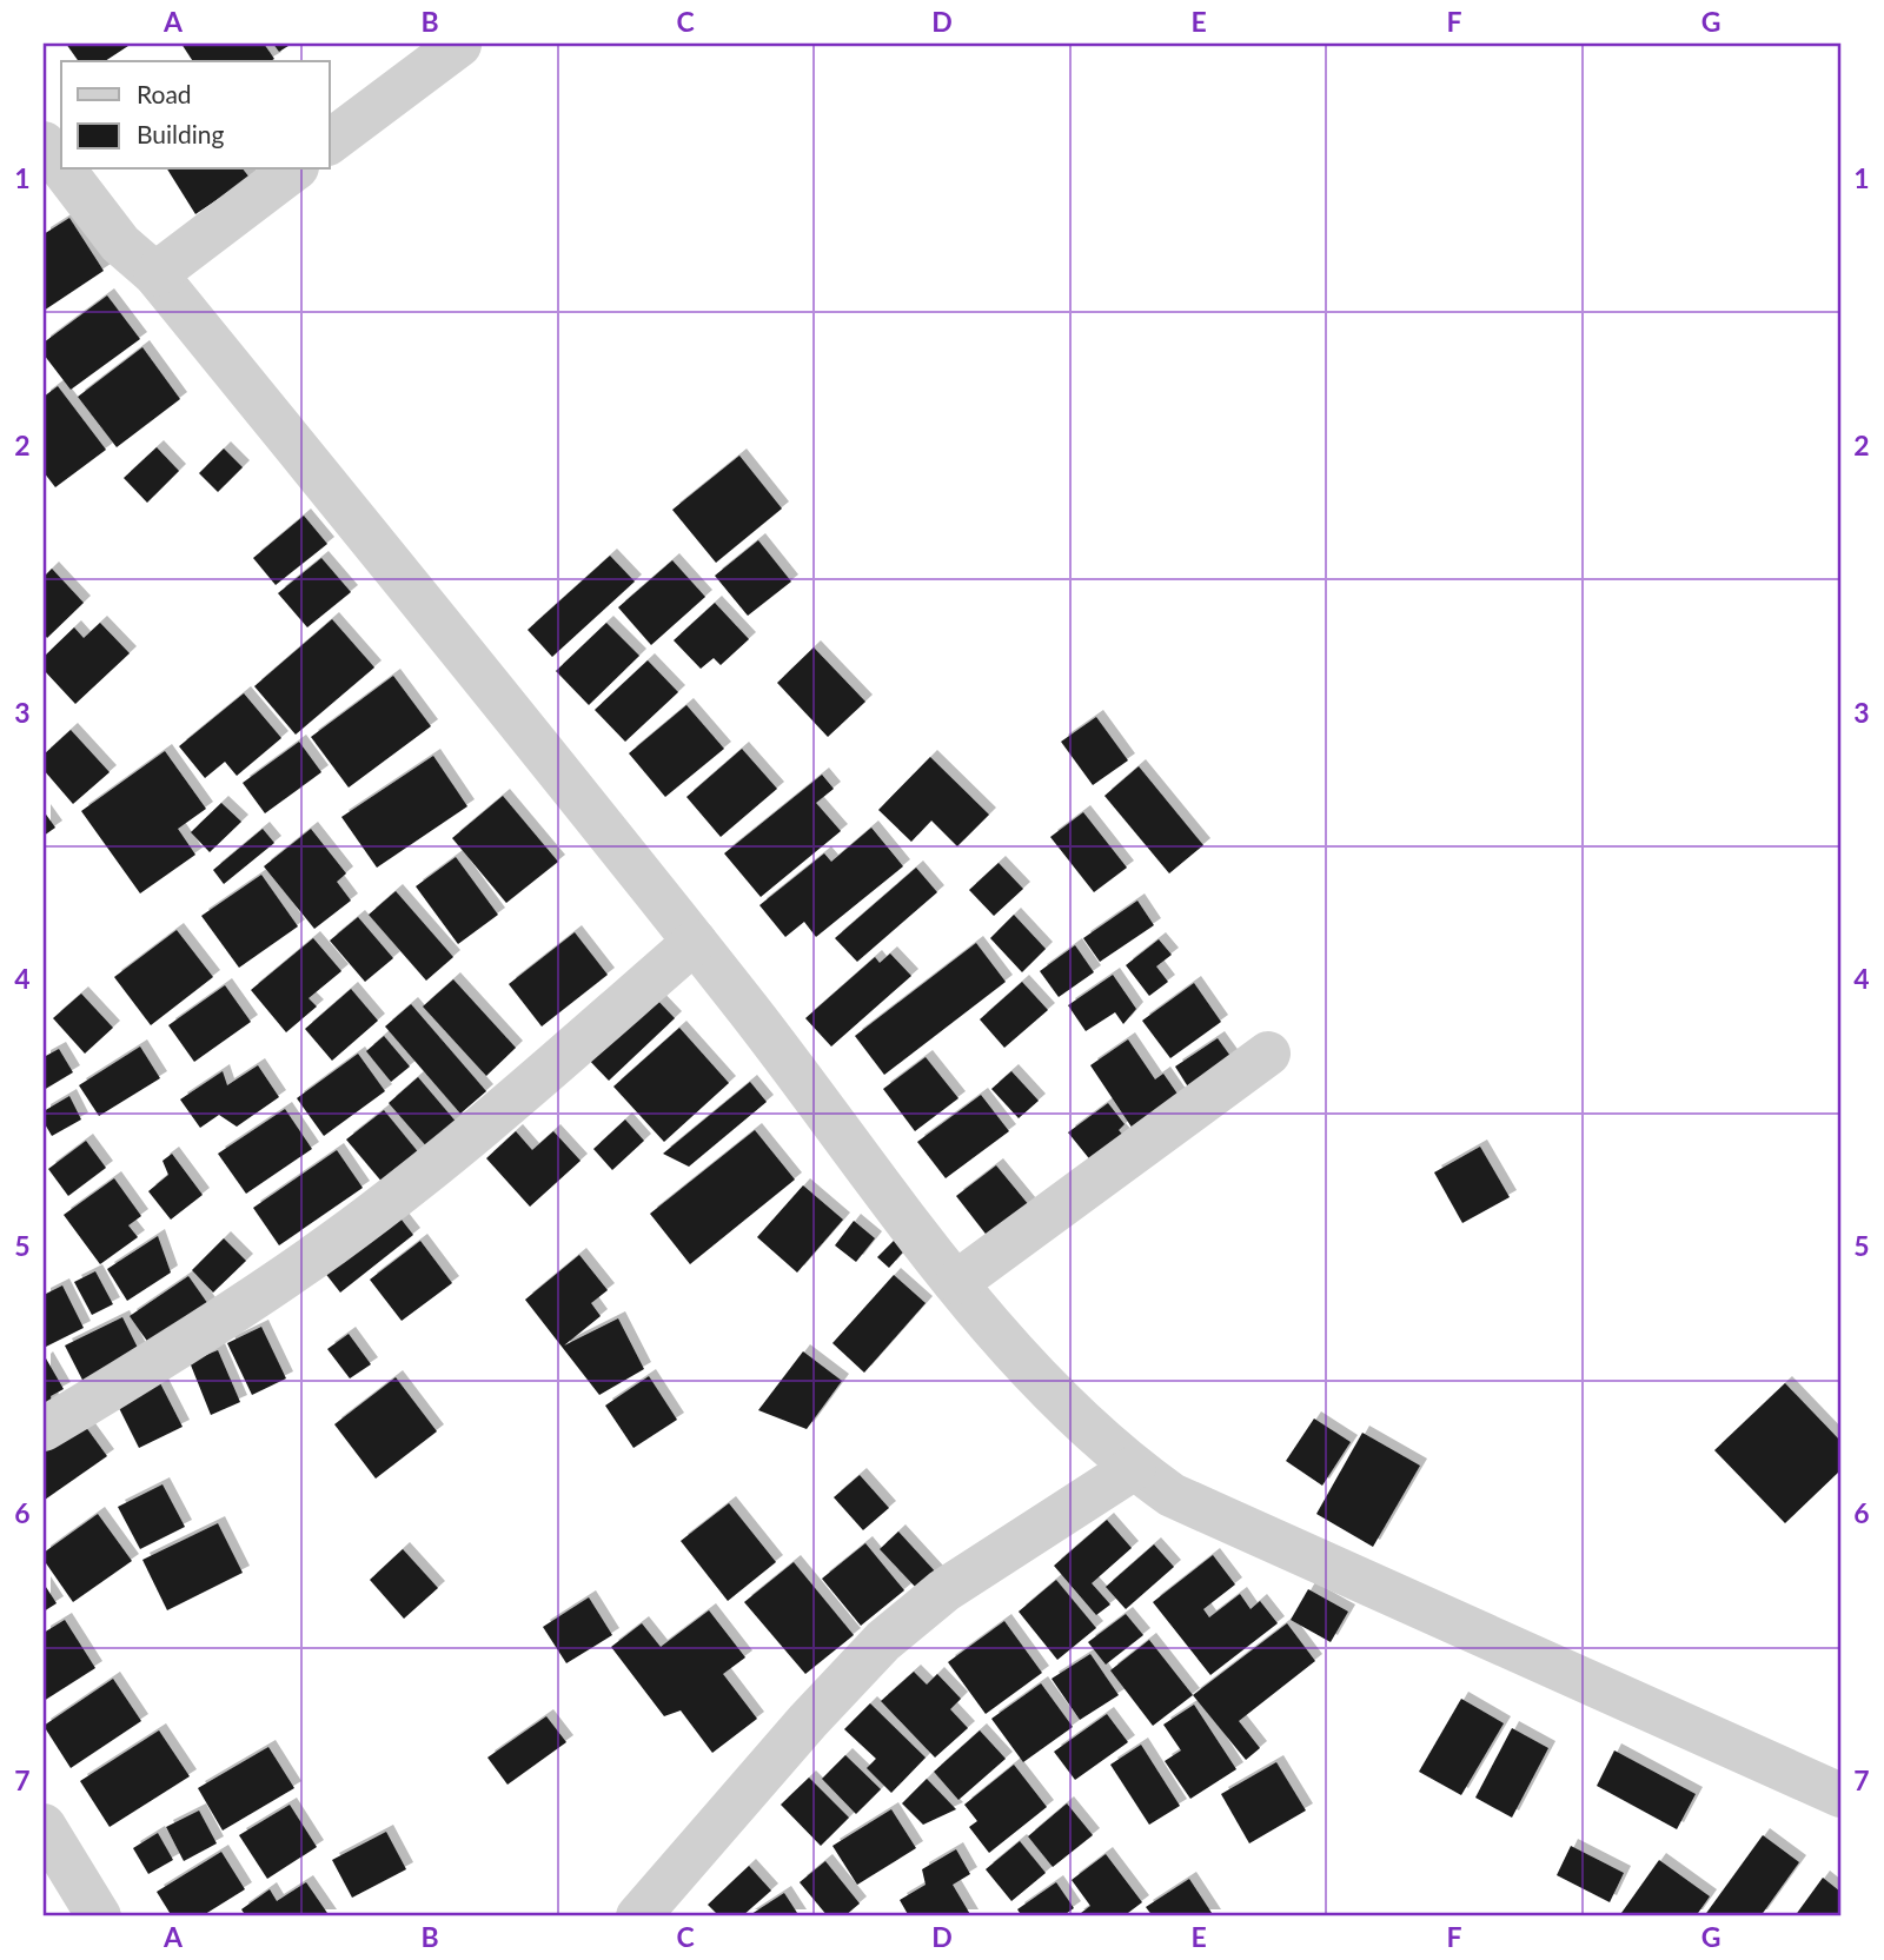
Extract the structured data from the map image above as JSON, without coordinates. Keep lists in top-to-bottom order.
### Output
{
  "legend": ["Road", "Building"],
  "grid": {
    "columns": [
      "A",
      "B",
      "C",
      "D",
      "E",
      "F",
      "G"
    ],
    "rows": [
      "1",
      "2",
      "3",
      "4",
      "5",
      "6",
      "7"
    ]
  }
}
